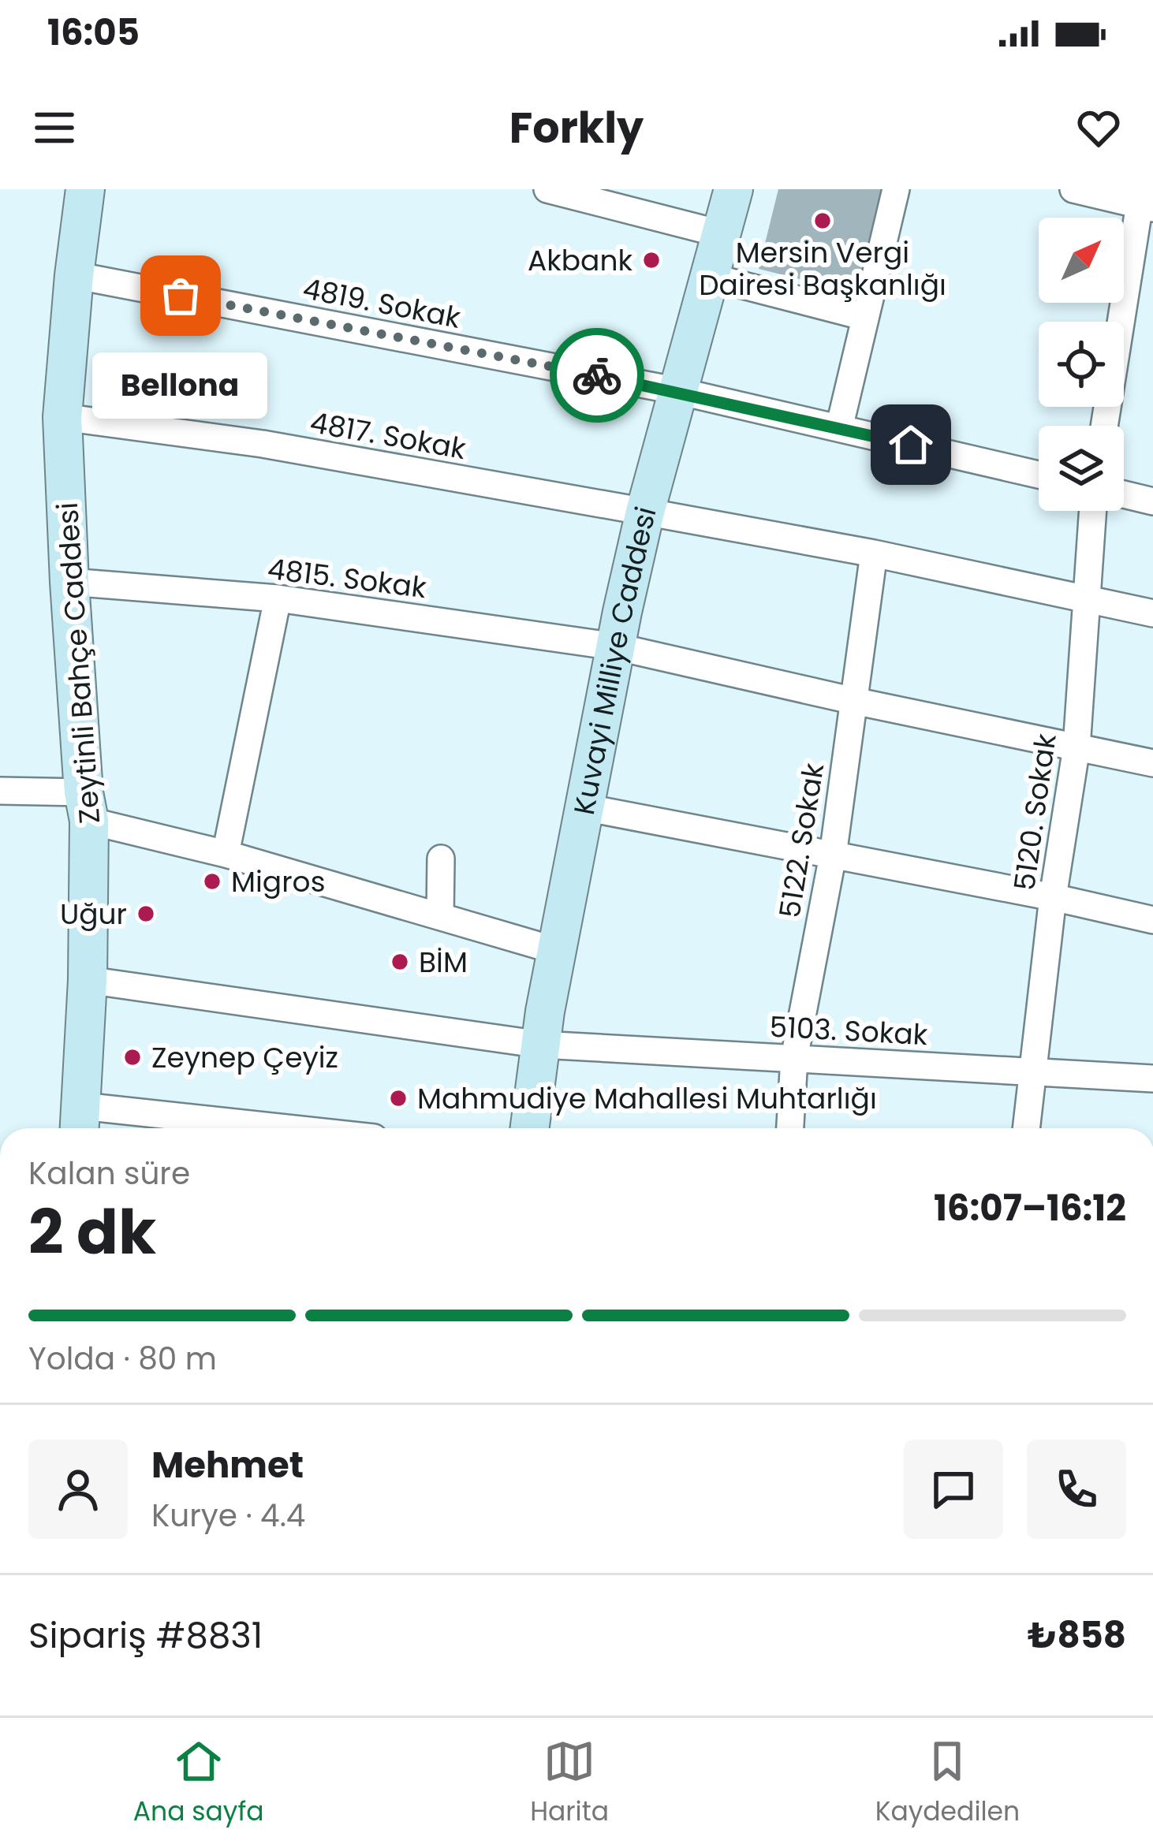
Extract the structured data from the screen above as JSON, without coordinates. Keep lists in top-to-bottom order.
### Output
{
  "streets": {
    "street": [
      "4819. Sokak",
      "4817. Sokak",
      "4815. Sokak",
      "Kuvayi Milliye Caddesi",
      "Zeytinli Bahçe Caddesi",
      "5120. Sokak",
      "5122. Sokak",
      "5103. Sokak"
    ]
  },
  "crossings": [
    ["4819. Sokak", "Kuvayi Milliye Caddesi"],
    ["4819. Sokak", "Zeytinli Bahçe Caddesi"],
    ["4817. Sokak", "Kuvayi Milliye Caddesi"],
    ["4817. Sokak", "Zeytinli Bahçe Caddesi"],
    ["4817. Sokak", "5120. Sokak"],
    ["4817. Sokak", "5122. Sokak"],
    ["4815. Sokak", "Kuvayi Milliye Caddesi"],
    ["4815. Sokak", "Zeytinli Bahçe Caddesi"],
    ["4815. Sokak", "5120. Sokak"],
    ["4815. Sokak", "5122. Sokak"],
    ["Kuvayi Milliye Caddesi", "5103. Sokak"],
    ["Zeytinli Bahçe Caddesi", "5103. Sokak"],
    ["5120. Sokak", "5103. Sokak"],
    ["5122. Sokak", "5103. Sokak"]
  ],
  "places": [
    "Mersin Vergi Dairesi Başkanlığı",
    "Akbank",
    "Bellona",
    "Migros",
    "Uğur",
    "BİM",
    "Zeynep Çeyiz",
    "Mahmudiye Mahallesi Muhtarlığı"
  ],
  "north": "top right",
  "page": {
    "status": "16:05",
    "header": "Forkly",
    "bubble": "Bellona",
    "heading": ["2 dk", "Kalan süre", "16:07–16:12"],
    "panel": [
      "Mehmet",
      "Kurye · 4.4",
      "Sipariş #8831",
      "₺858"
    ],
    "bar": "Yolda · 80 m",
    "tabs": ["Ana sayfa", "Harita", "Kaydedilen"]
  }
}
